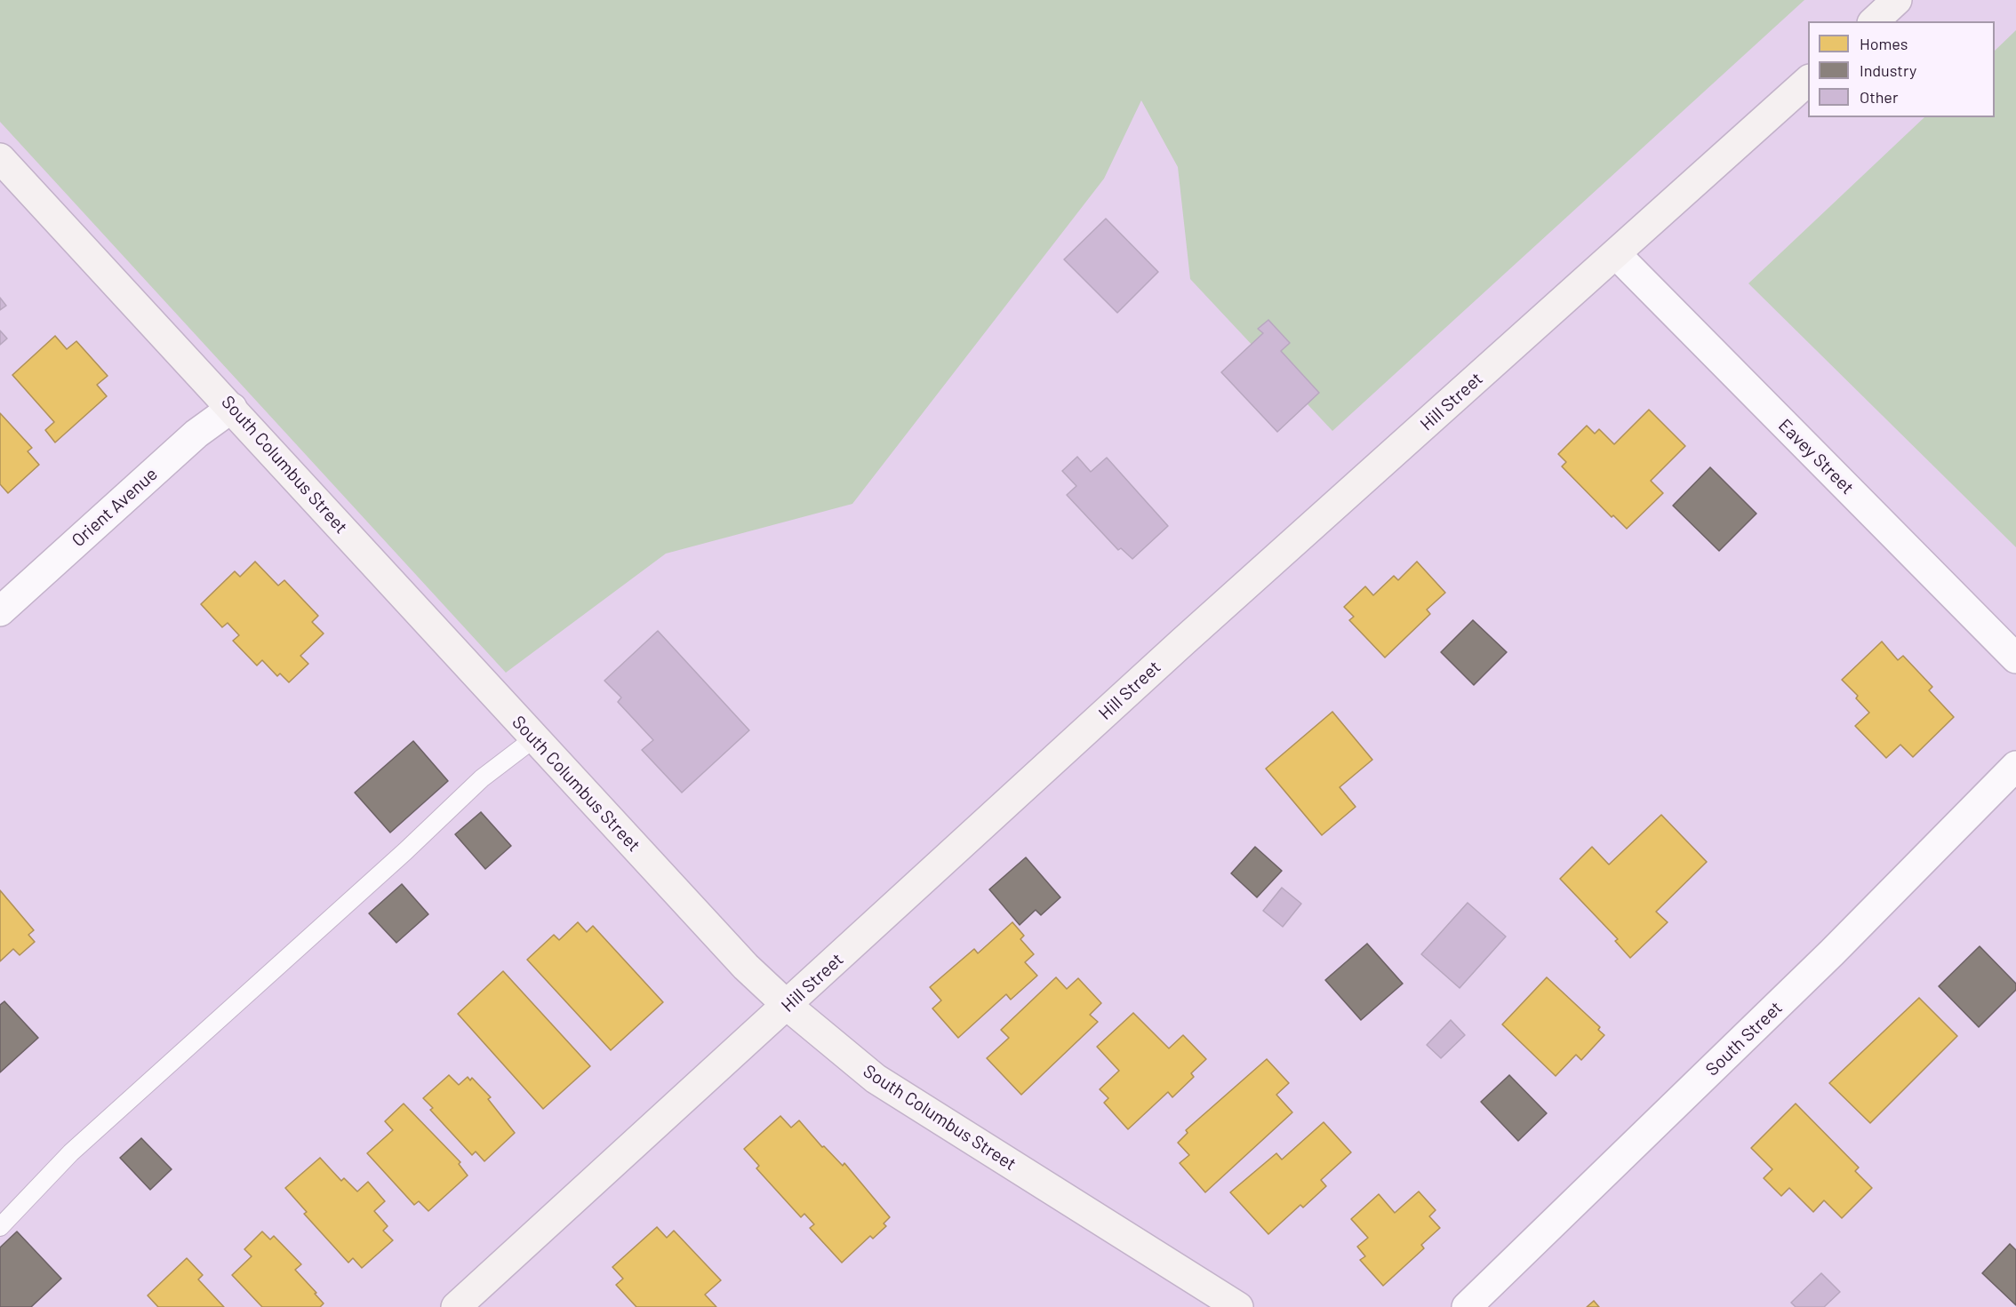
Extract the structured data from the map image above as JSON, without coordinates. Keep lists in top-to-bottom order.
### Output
{
  "streets": {
    "street": [
      "Hill Street",
      "Eavey Street",
      "South Columbus Street",
      "Orient Avenue",
      "South Street"
    ]
  },
  "crossings": [
    ["Hill Street", "Eavey Street"],
    ["Hill Street", "South Columbus Street"],
    ["South Columbus Street", "Orient Avenue"]
  ],
  "legend": ["Homes", "Industry", "Other"]
}
